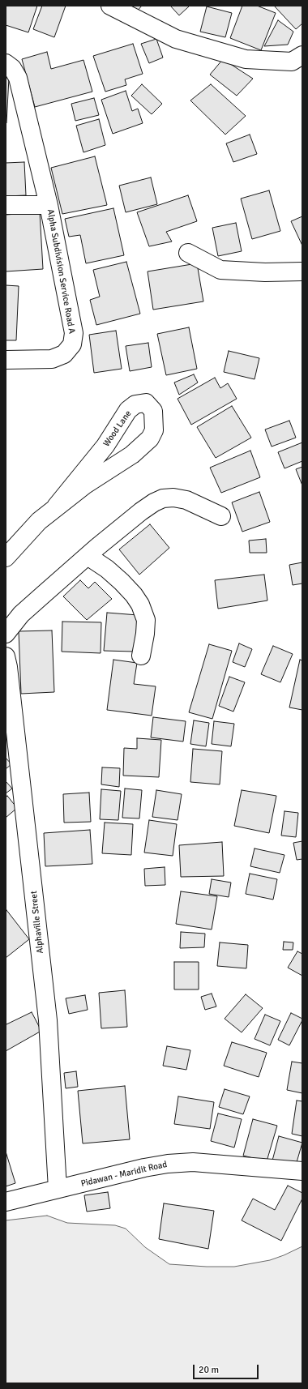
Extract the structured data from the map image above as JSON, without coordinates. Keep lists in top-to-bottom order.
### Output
{
  "streets": {
    "street": [
      "Alpha Subdivision Service Road A",
      "Wood Lane",
      "Alphaville Street",
      "Pidawan - Maridit Road"
    ]
  },
  "crossings": [
    ["Alphaville Street", "Pidawan - Maridit Road"]
  ],
  "scale_bar": "20 m"
}
